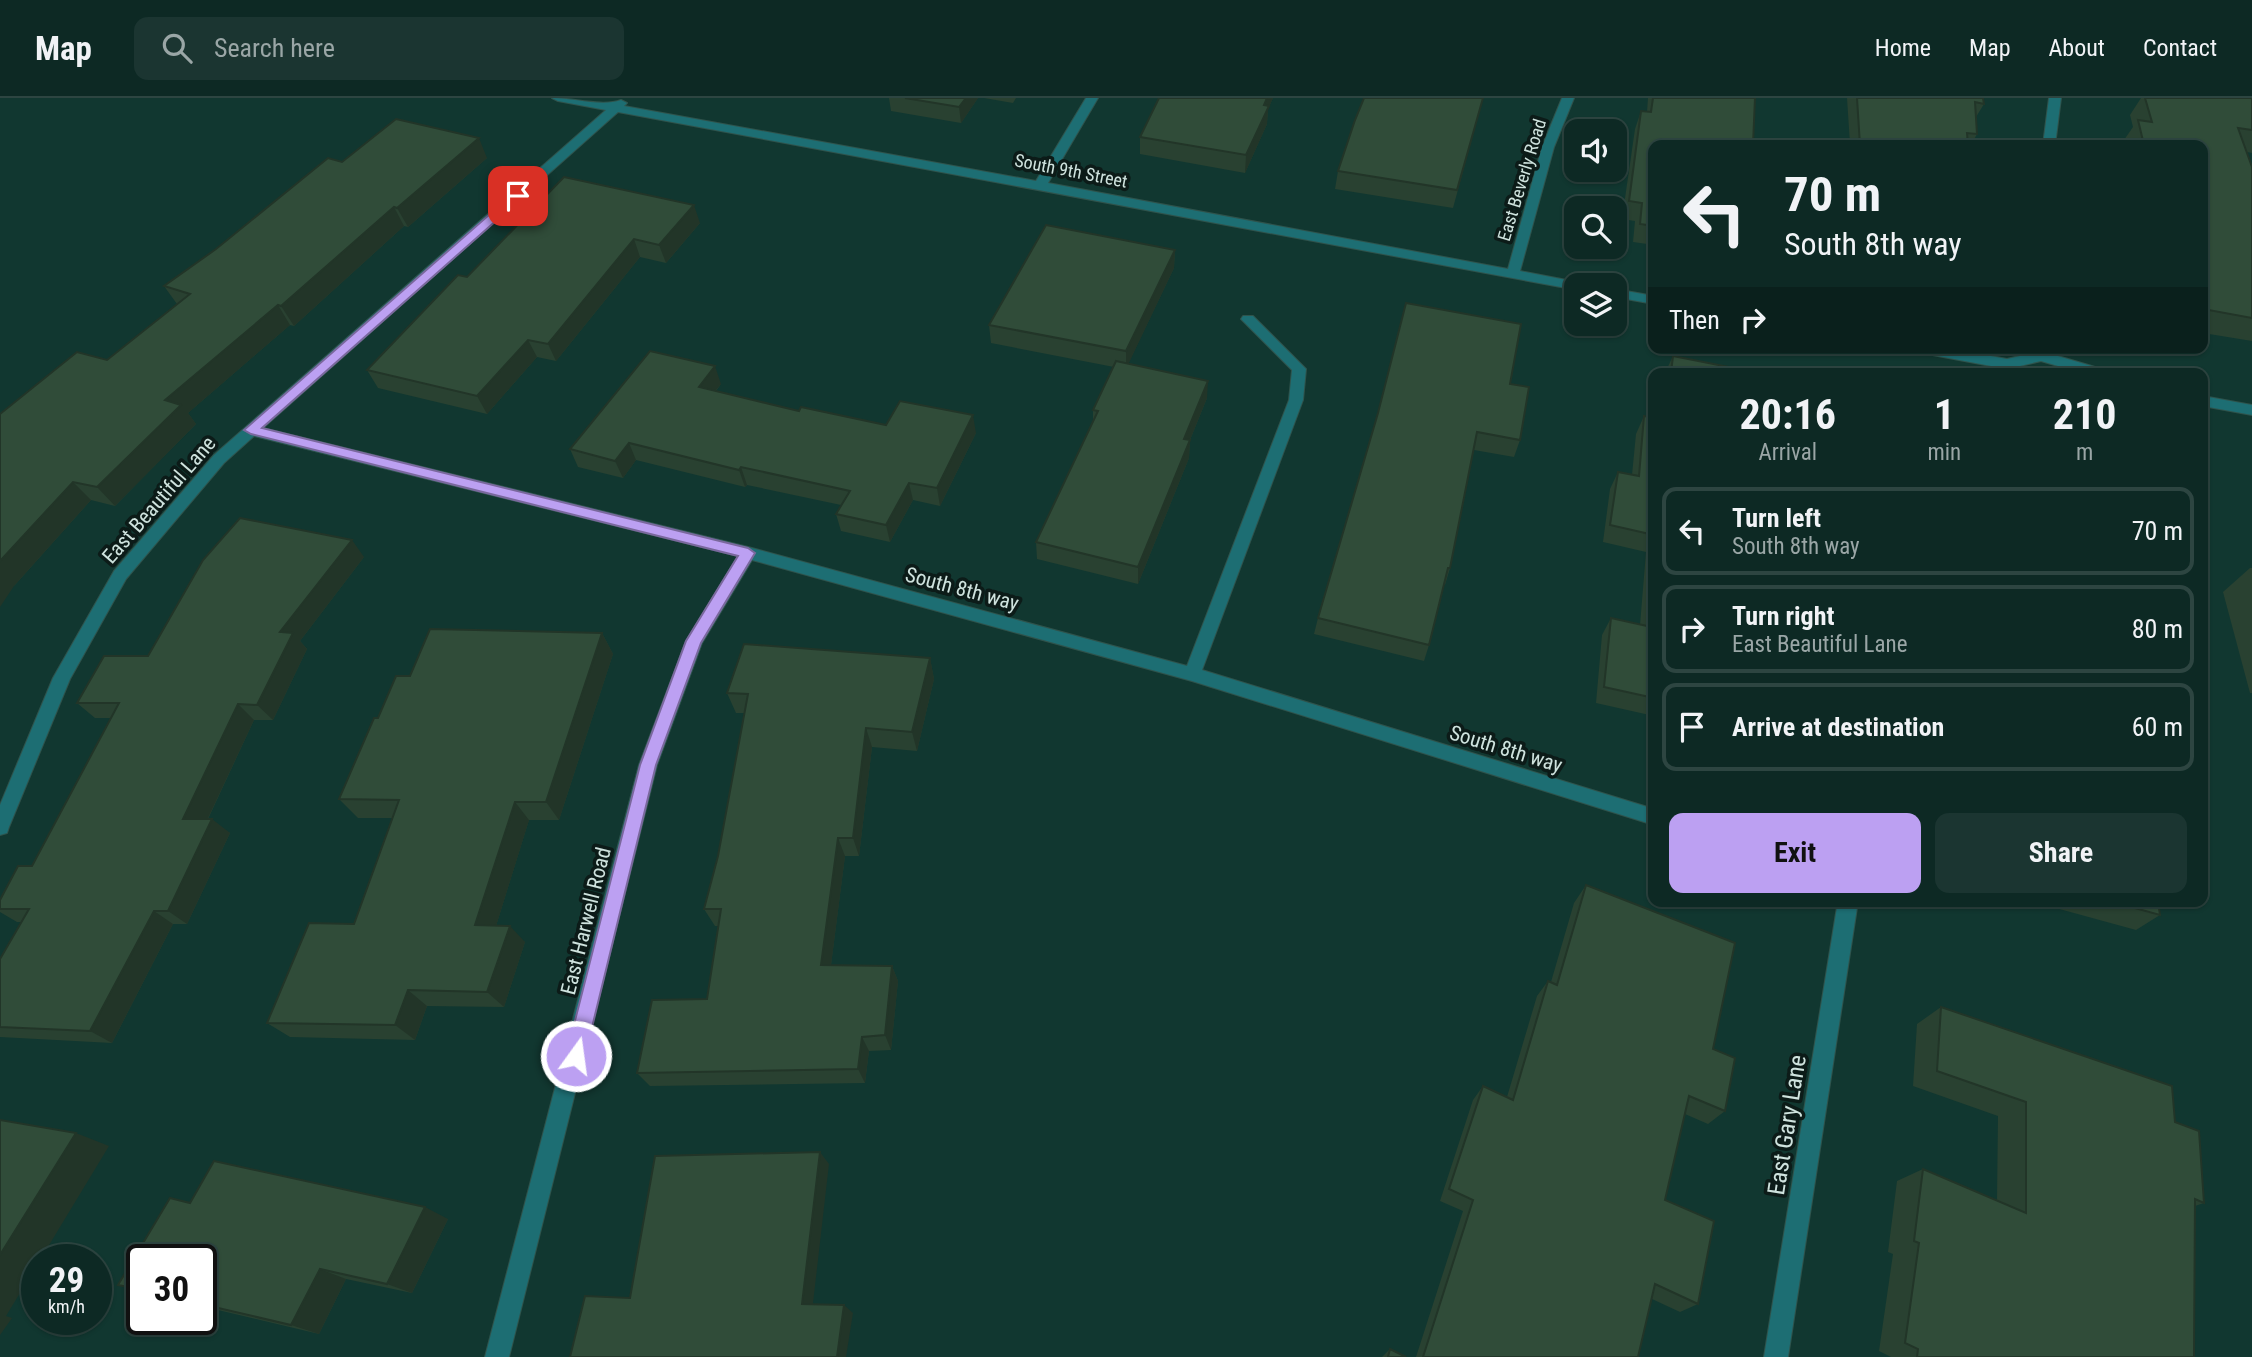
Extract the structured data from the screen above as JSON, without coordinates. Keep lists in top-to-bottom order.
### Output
{
  "streets": {
    "street": [
      "South 9th Street",
      "East Beverly Road",
      "East Beautiful Lane",
      "South 8th way",
      "East Harwell Road",
      "East Gary Lane"
    ]
  },
  "crossings": [
    ["South 9th Street", "East Beverly Road"],
    ["South 9th Street", "East Beautiful Lane"],
    ["East Beautiful Lane", "South 8th way"],
    ["South 8th way", "East Harwell Road"]
  ],
  "page": {
    "header": "Map",
    "search": "Search here",
    "nav": [
      "Home",
      "Map",
      "About",
      "Contact"
    ],
    "turn": ["70 m", "South 8th way"],
    "then": "Then",
    "eta": [
      "20:16",
      "Arrival",
      "1",
      "min",
      "210",
      "m"
    ],
    "list": [
      {
        "name": "Turn left",
        "note": "South 8th way",
        "value": "70 m"
      },
      {
        "name": "Turn right",
        "note": "East Beautiful Lane",
        "value": "80 m"
      },
      {
        "name": "Arrive at destination",
        "value": "60 m"
      }
    ],
    "buttons": ["Exit", "Share"],
    "speed": "29 km/h",
    "limit": "30"
  }
}
